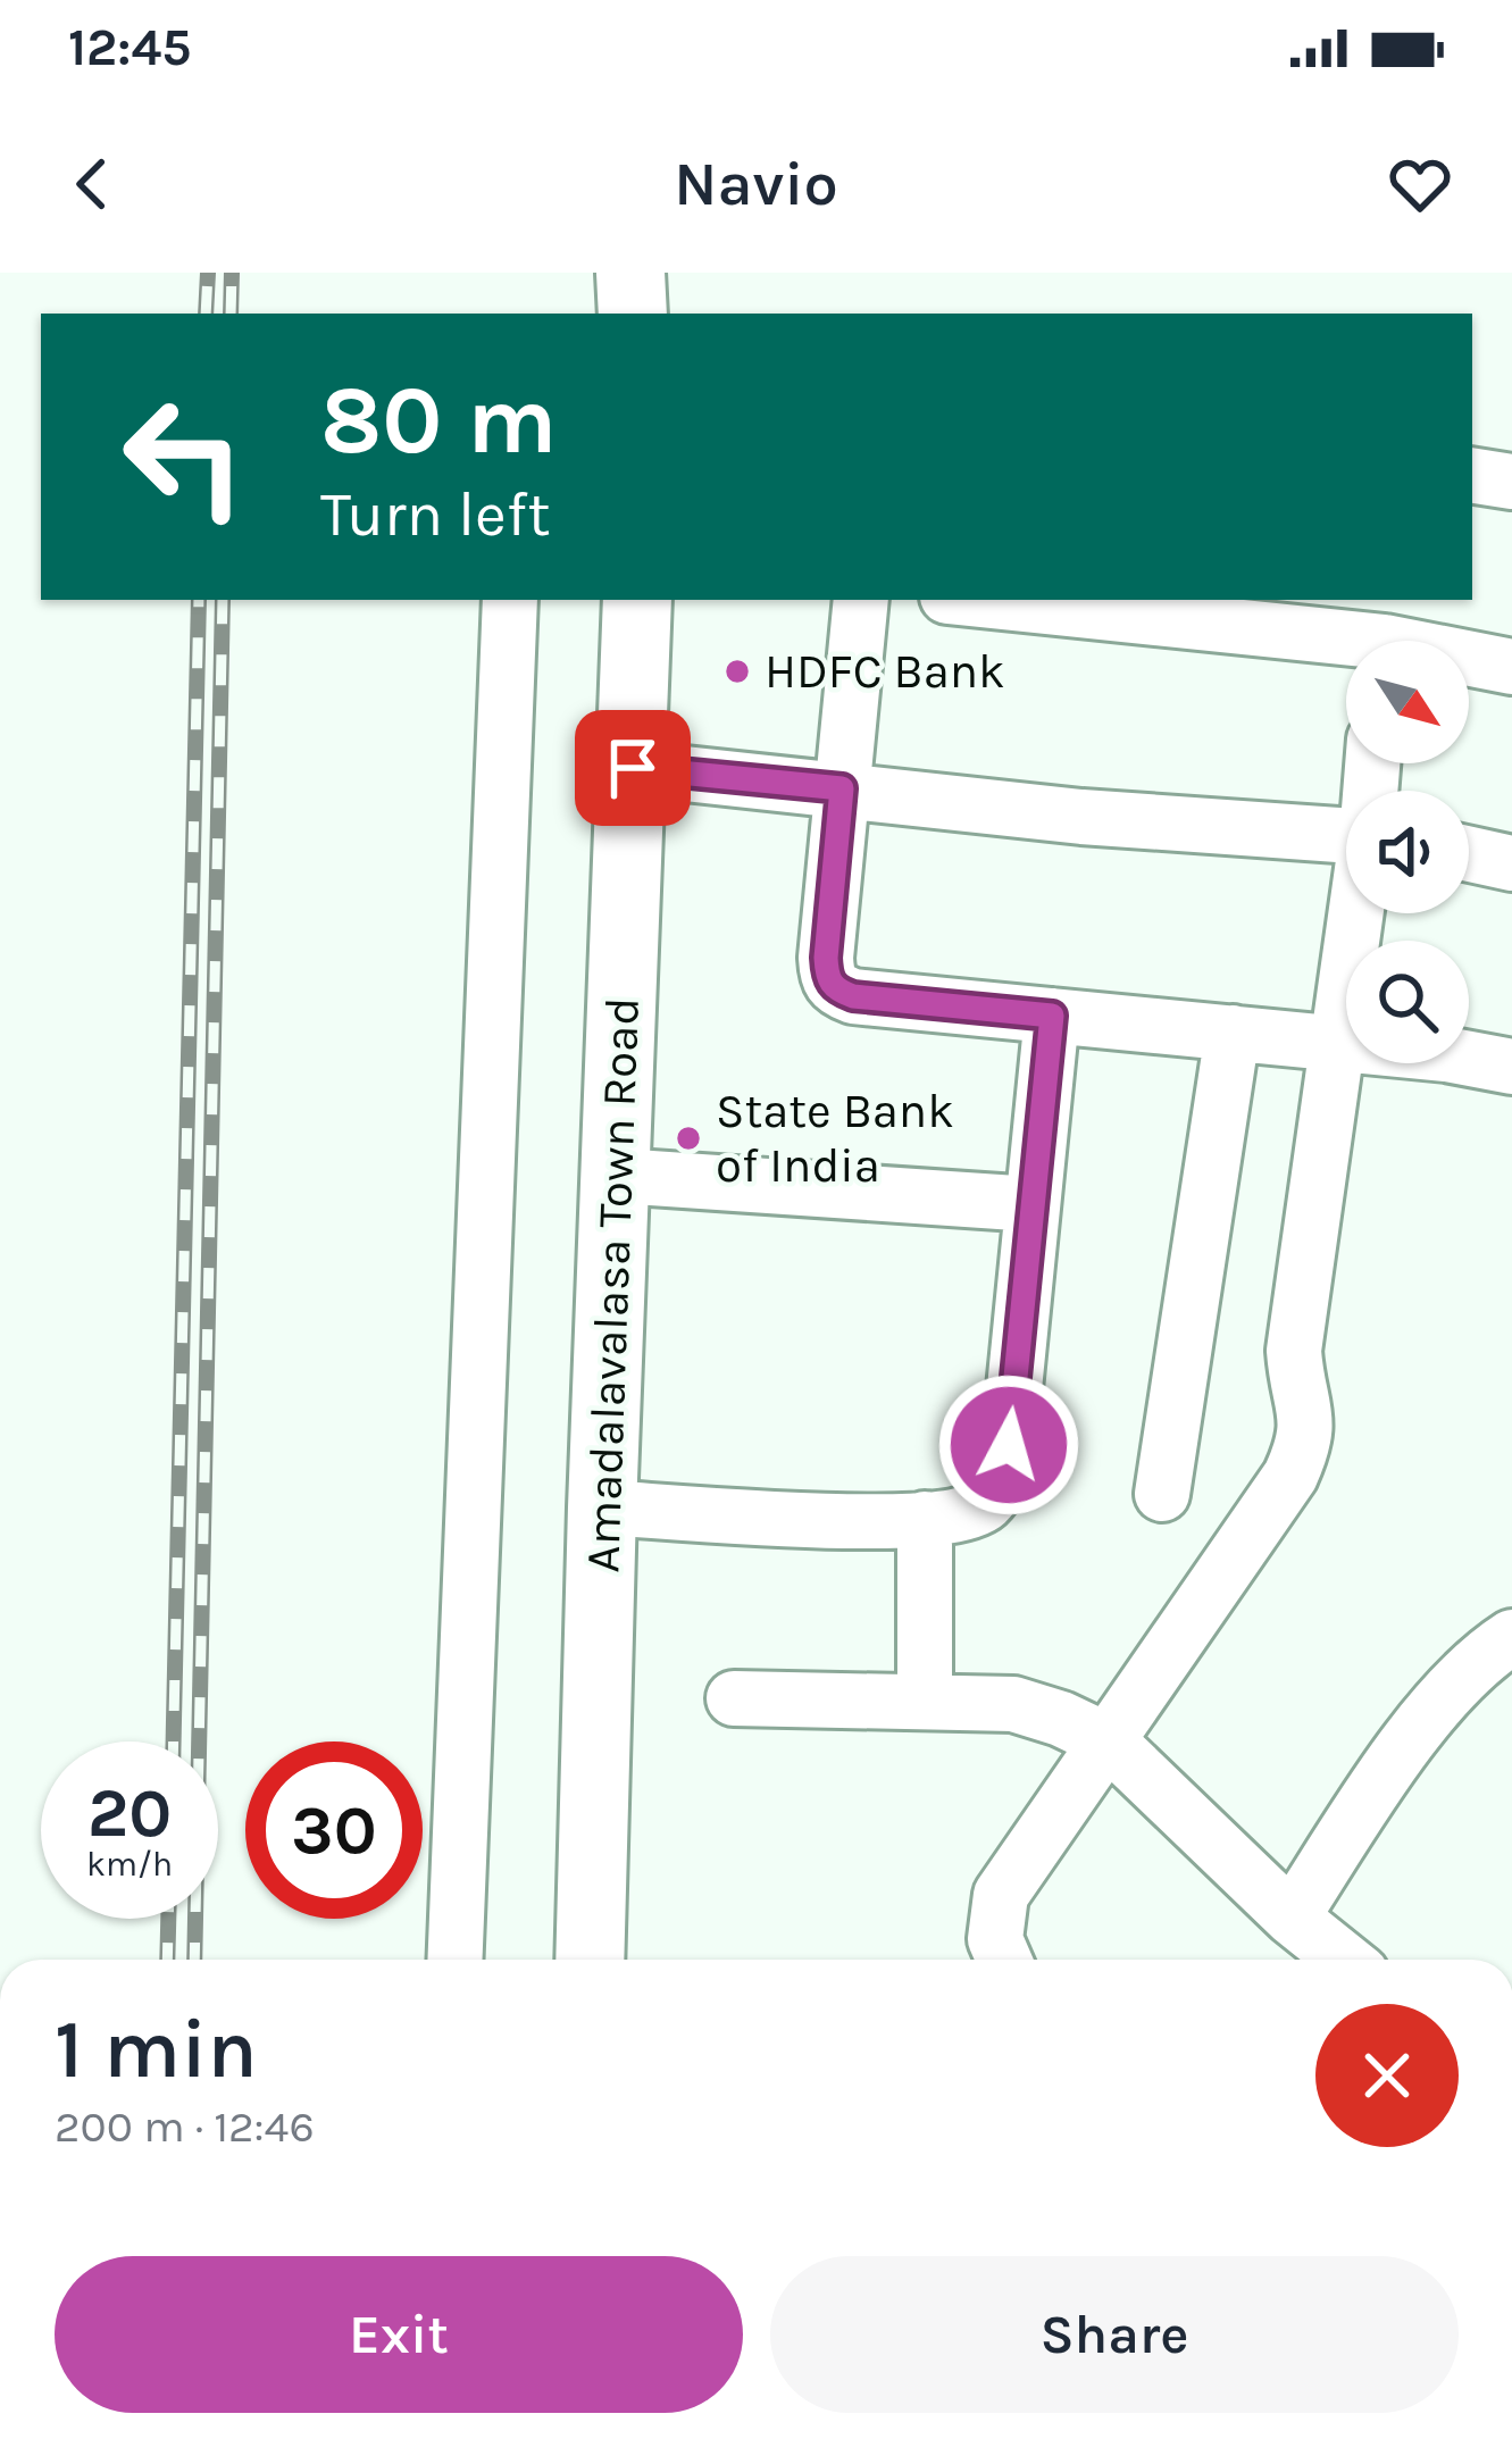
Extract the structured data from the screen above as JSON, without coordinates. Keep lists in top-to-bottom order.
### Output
{
  "streets": {
    "main road": ["Amadalavalasa Town Road"]
  },
  "places": ["HDFC Bank", "State Bank of India"],
  "north": "bottom right",
  "page": {
    "status": "12:45",
    "header": "Navio",
    "turn": ["80 m", "Turn left"],
    "speed": "20 km/h",
    "limit": "30",
    "heading": ["1 min", "200 m · 12:46"],
    "buttons": ["Exit", "Share"]
  }
}
